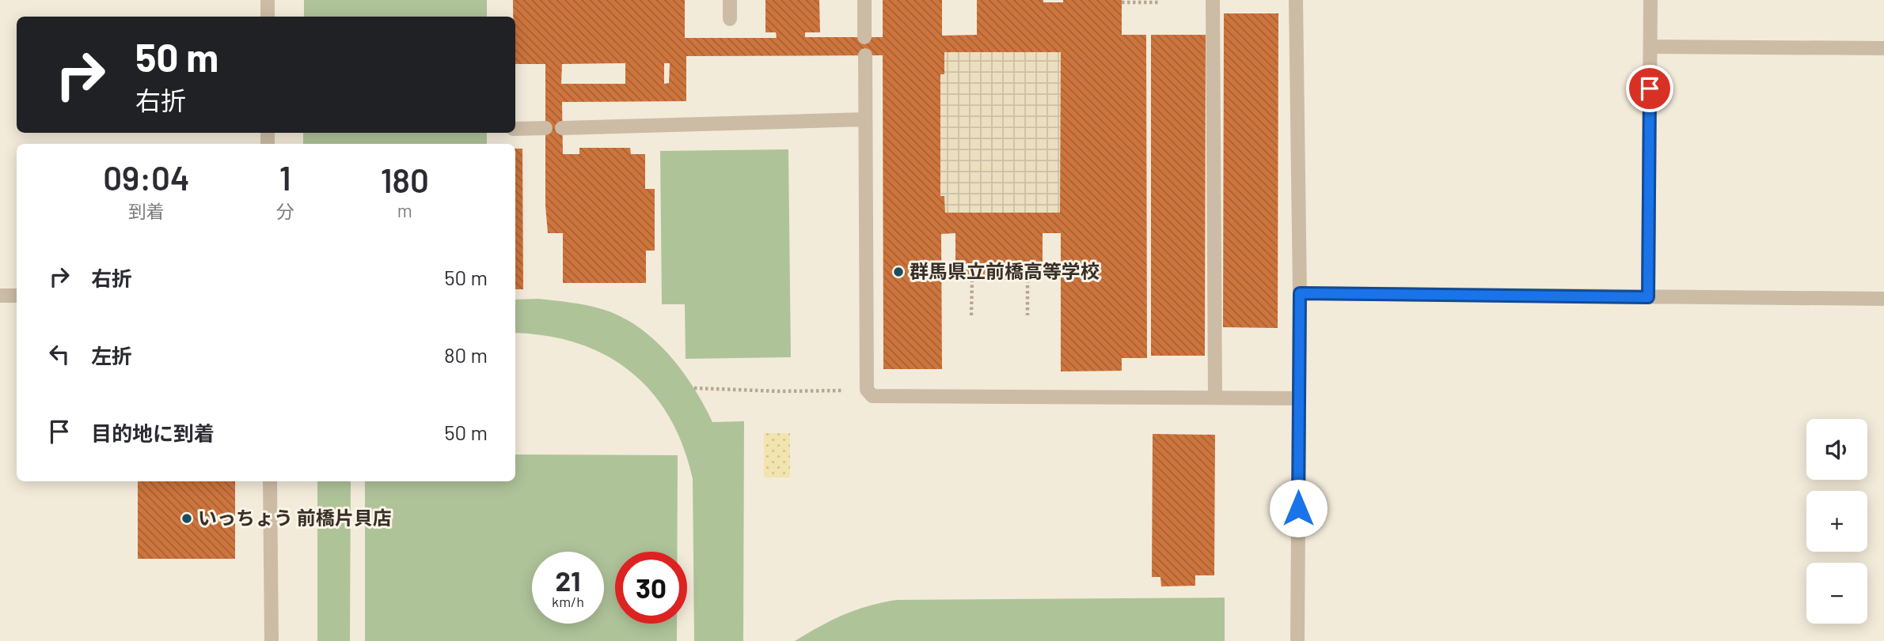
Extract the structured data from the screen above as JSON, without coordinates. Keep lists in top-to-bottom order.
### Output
{
  "places": ["群馬県立前橋高等学校", "いっちょう 前橋片貝店"],
  "page": {
    "turn": ["50 m", "右折"],
    "eta": [
      "09:04",
      "到着",
      "1",
      "分",
      "180",
      "m"
    ],
    "list": [
      {
        "name": "右折",
        "value": "50 m"
      },
      {
        "name": "左折",
        "value": "80 m"
      },
      {
        "name": "目的地に到着",
        "value": "50 m"
      }
    ],
    "map_buttons": ["+", "−"],
    "speed": "21 km/h",
    "limit": "30"
  }
}
